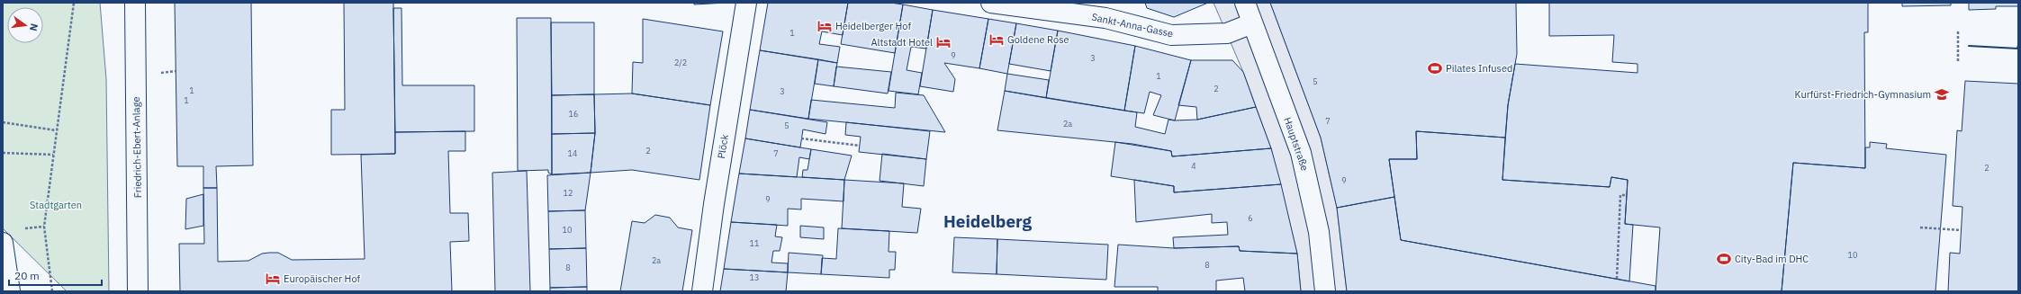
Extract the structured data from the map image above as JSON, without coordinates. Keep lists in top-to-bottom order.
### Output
{
  "streets": {
    "street": [
      "Sankt-Anna-Gasse",
      "Hauptstraße",
      "Plöck",
      "Friedrich-Ebert-Anlage"
    ]
  },
  "crossings": [
    ["Sankt-Anna-Gasse", "Hauptstraße"]
  ],
  "districts": ["Heidelberg"],
  "parks": ["Stadtgarten"],
  "places": {
    "hotel": [
      "Heidelberger Hof",
      "Goldene Rose",
      "Altstadt Hotel",
      "Europäischer Hof"
    ],
    "sports": ["Pilates Infused", "City-Bad im DHC"],
    "school or university": ["Kurfürst-Friedrich-Gymnasium"]
  },
  "house_numbers": [
    "1",
    "9",
    "3",
    "2/2",
    "1",
    "5",
    "2",
    "1",
    "3",
    "1",
    "16",
    "7",
    "2a",
    "5",
    "2",
    "14",
    "7",
    "4",
    "2",
    "9",
    "12",
    "9",
    "6",
    "10",
    "11",
    "10",
    "2a",
    "8",
    "8",
    "13"
  ],
  "scale_bar": "20 m",
  "north": "right"
}
